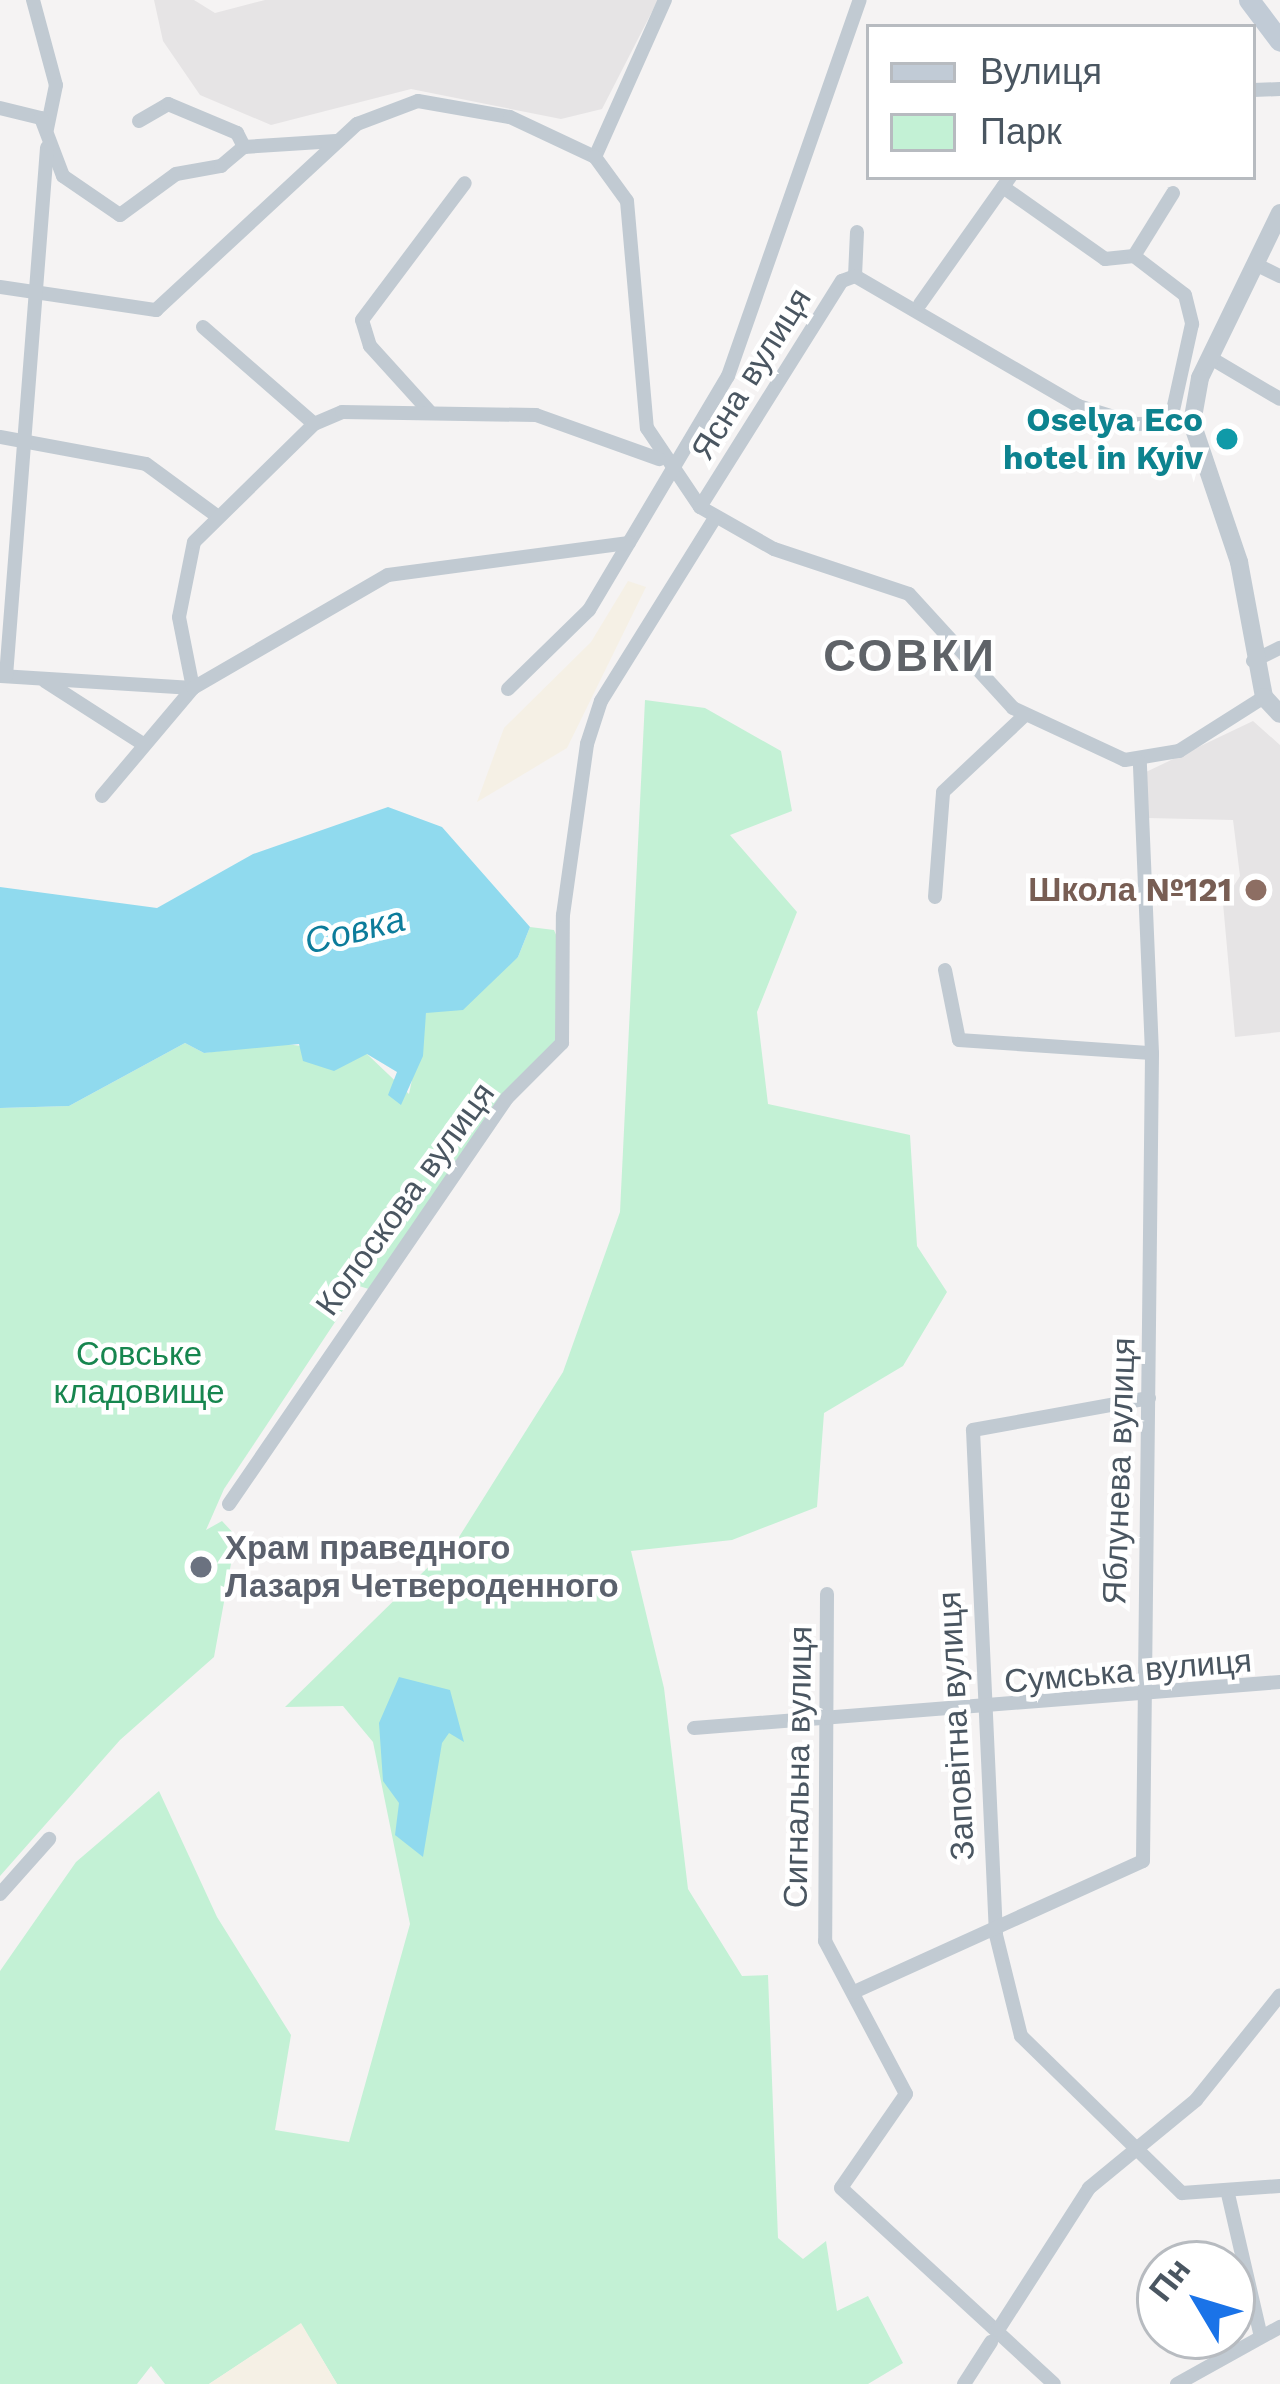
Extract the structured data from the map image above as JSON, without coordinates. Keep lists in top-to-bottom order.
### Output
{
  "streets": {
    "street": [
      "Ясна вулиця",
      "Колоскова вулиця",
      "Яблунева вулиця",
      "Сумська вулиця",
      "Заповітна вулиця",
      "Сигнальна вулиця"
    ]
  },
  "crossings": [
    ["Яблунева вулиця", "Сумська вулиця"],
    ["Яблунева вулиця", "Заповітна вулиця"],
    ["Яблунева вулиця", "Сигнальна вулиця"],
    ["Сумська вулиця", "Заповітна вулиця"],
    ["Сумська вулиця", "Сигнальна вулиця"]
  ],
  "districts": ["СОВКИ"],
  "water": ["Совка"],
  "parks": ["Совське кладовище"],
  "places": ["Oselya Eco hotel in Kyiv", "Школа №121", "Храм праведного Лазаря Четвероденного"],
  "legend": ["Вулиця", "Парк"],
  "north": "top left"
}
